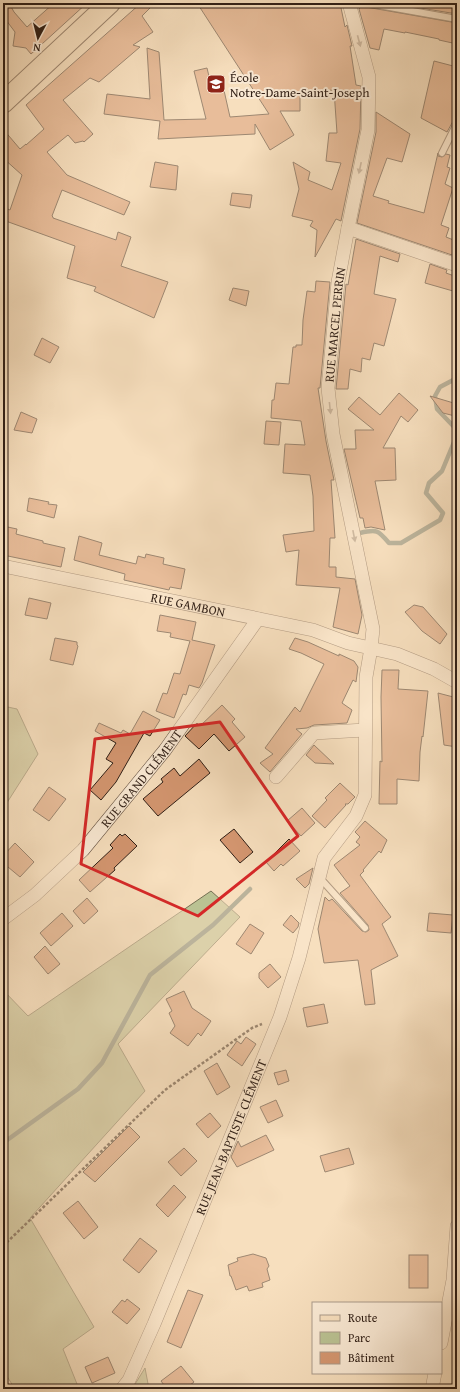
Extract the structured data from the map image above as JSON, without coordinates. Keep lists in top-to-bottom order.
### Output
{
  "streets": {
    "street": [
      "RUE MARCEL PERRIN",
      "RUE GAMBON",
      "RUE GRAND CLÉMENT",
      "RUE JEAN-BAPTISTE CLÉMENT"
    ]
  },
  "crossings": [
    ["RUE MARCEL PERRIN", "RUE GAMBON"],
    ["RUE MARCEL PERRIN", "RUE JEAN-BAPTISTE CLÉMENT"],
    ["RUE GAMBON", "RUE GRAND CLÉMENT"],
    ["RUE GAMBON", "RUE JEAN-BAPTISTE CLÉMENT"]
  ],
  "one_way": ["RUE MARCEL PERRIN"],
  "places": {
    "school or university": ["École Notre-Dame-Saint-Joseph"]
  },
  "legend": ["Route", "Parc", "Bâtiment"],
  "north": "bottom"
}
